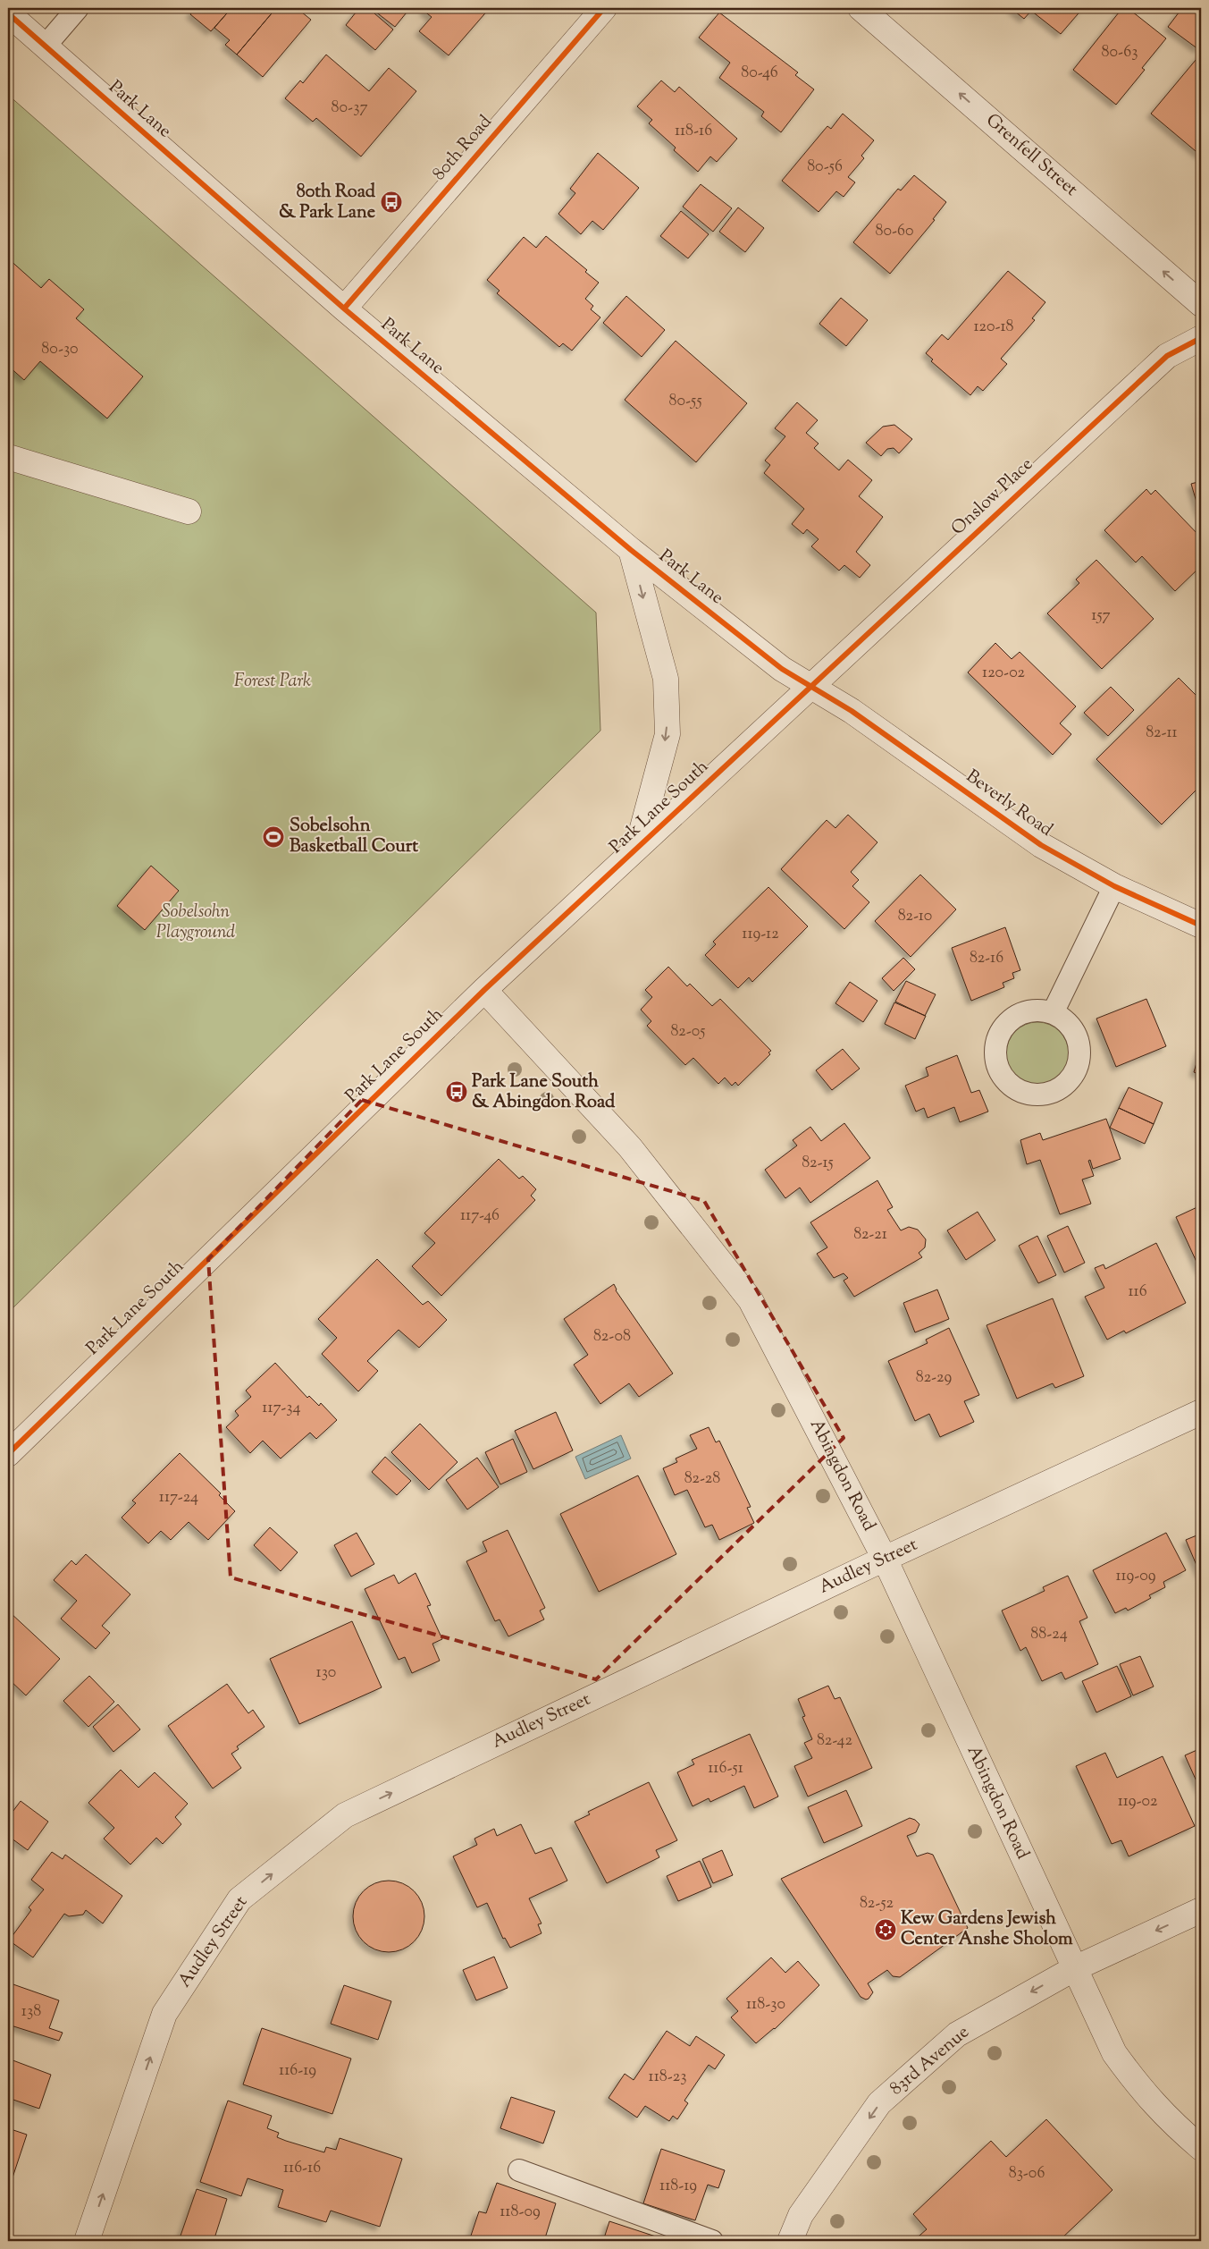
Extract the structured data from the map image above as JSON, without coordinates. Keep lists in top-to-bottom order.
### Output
{
  "streets": {
    "street": [
      "Park Lane",
      "80th Road",
      "Grenfell Street",
      "Onslow Place",
      "Beverly Road",
      "Park Lane South",
      "Abingdon Road",
      "Audley Street",
      "83rd Avenue"
    ]
  },
  "crossings": [
    ["Park Lane", "80th Road"],
    ["Park Lane", "Onslow Place"],
    ["Park Lane", "Beverly Road"],
    ["Park Lane", "Park Lane South"],
    ["Onslow Place", "Beverly Road"],
    ["Onslow Place", "Park Lane South"],
    ["Beverly Road", "Park Lane South"],
    ["Park Lane South", "Abingdon Road"],
    ["Abingdon Road", "Audley Street"],
    ["Abingdon Road", "83rd Avenue"]
  ],
  "one_way": ["Grenfell Street", "Audley Street", "83rd Avenue"],
  "parks": ["Forest Park", "Sobelsohn Playground"],
  "places": {
    "bus stop": ["80th Road & Park Lane", "Park Lane South & Abingdon Road"],
    "sports": ["Sobelsohn Basketball Court"],
    "synagogue": ["Kew Gardens Jewish Center Anshe Sholom"]
  },
  "house_numbers": [
    "80-63",
    "80-46",
    "80-37",
    "118-16",
    "80-56",
    "80-60",
    "120-18",
    "80-30",
    "80-55",
    "157",
    "120-02",
    "82-11",
    "82-10",
    "119-12",
    "82-16",
    "82-05",
    "82-15",
    "117-46",
    "82-21",
    "116",
    "82-08",
    "82-29",
    "117-34",
    "82-28",
    "117-24",
    "119-09",
    "88-24",
    "130",
    "82-42",
    "116-51",
    "119-02",
    "82-52",
    "118-30",
    "138",
    "116-19",
    "118-23",
    "116-16",
    "83-06",
    "118-19",
    "118-09"
  ]
}
